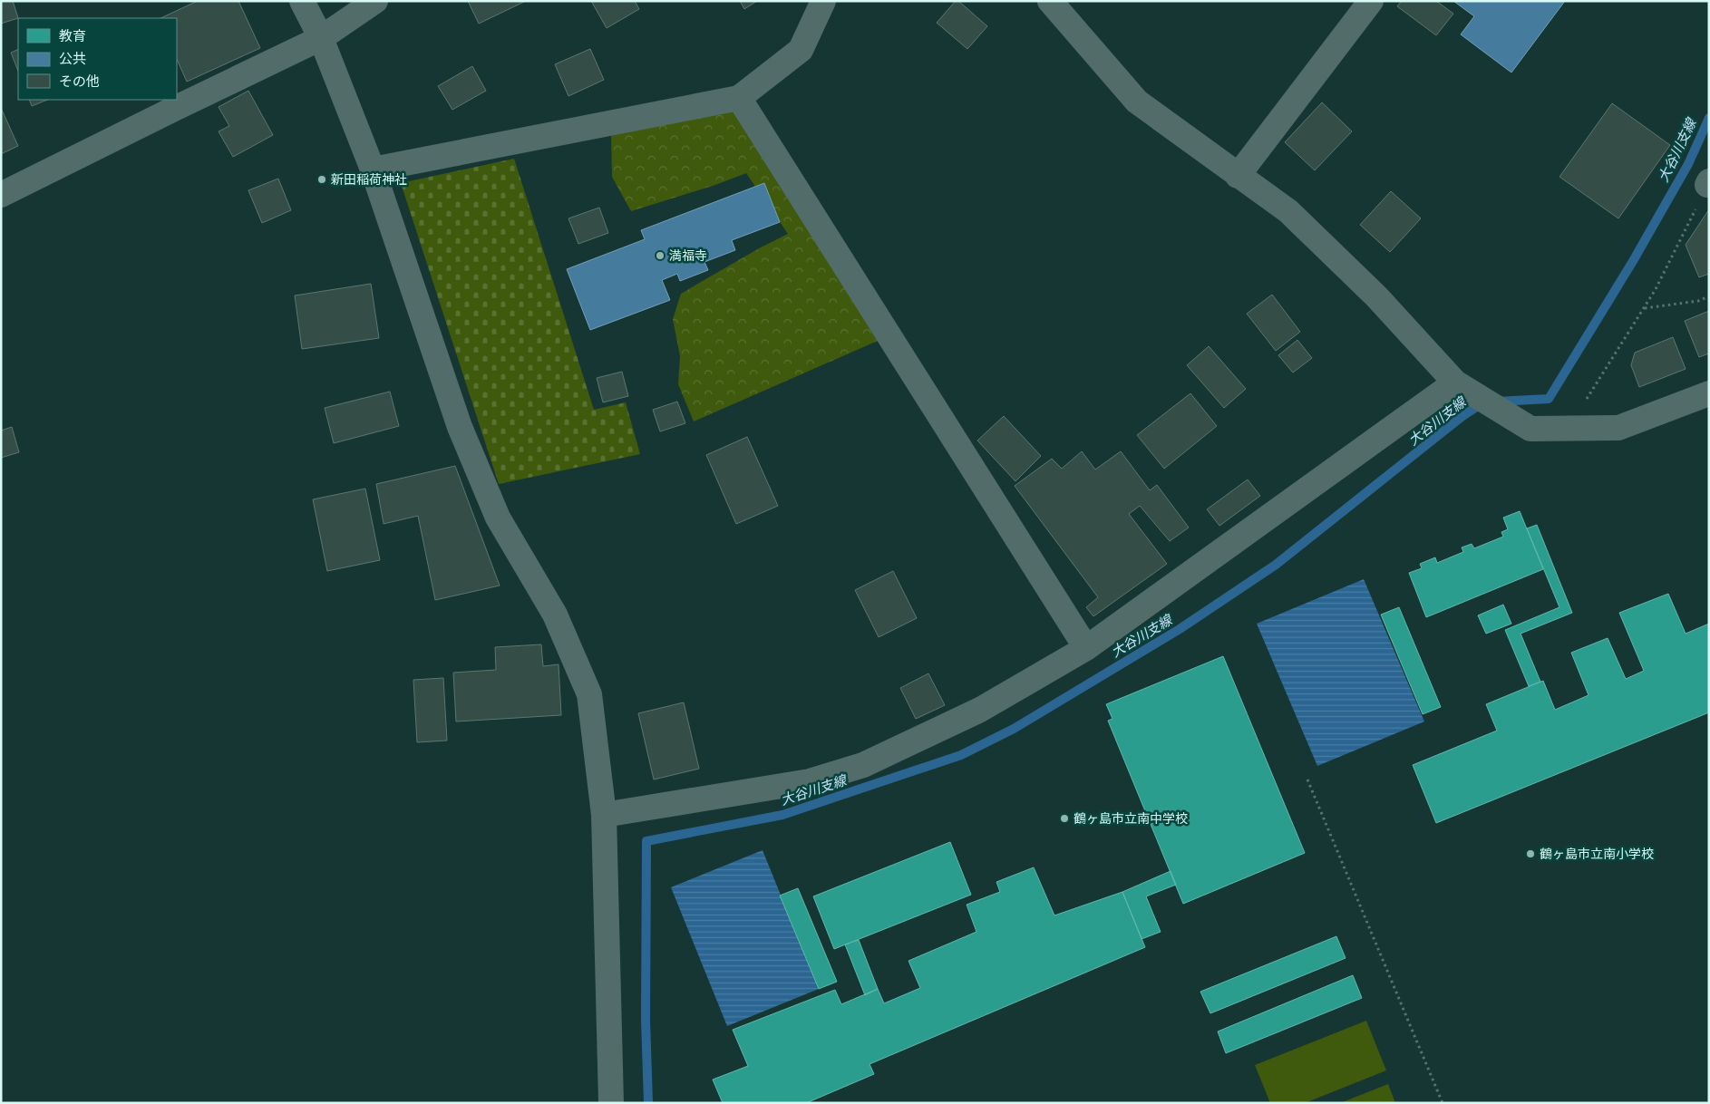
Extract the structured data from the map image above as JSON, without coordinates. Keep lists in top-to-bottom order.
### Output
{
  "water": ["大谷川支線"],
  "places": [
    "新田稲荷神社",
    "満福寺",
    "鶴ヶ島市立南中学校",
    "鶴ヶ島市立南小学校"
  ],
  "legend": ["教育", "公共", "その他"]
}
